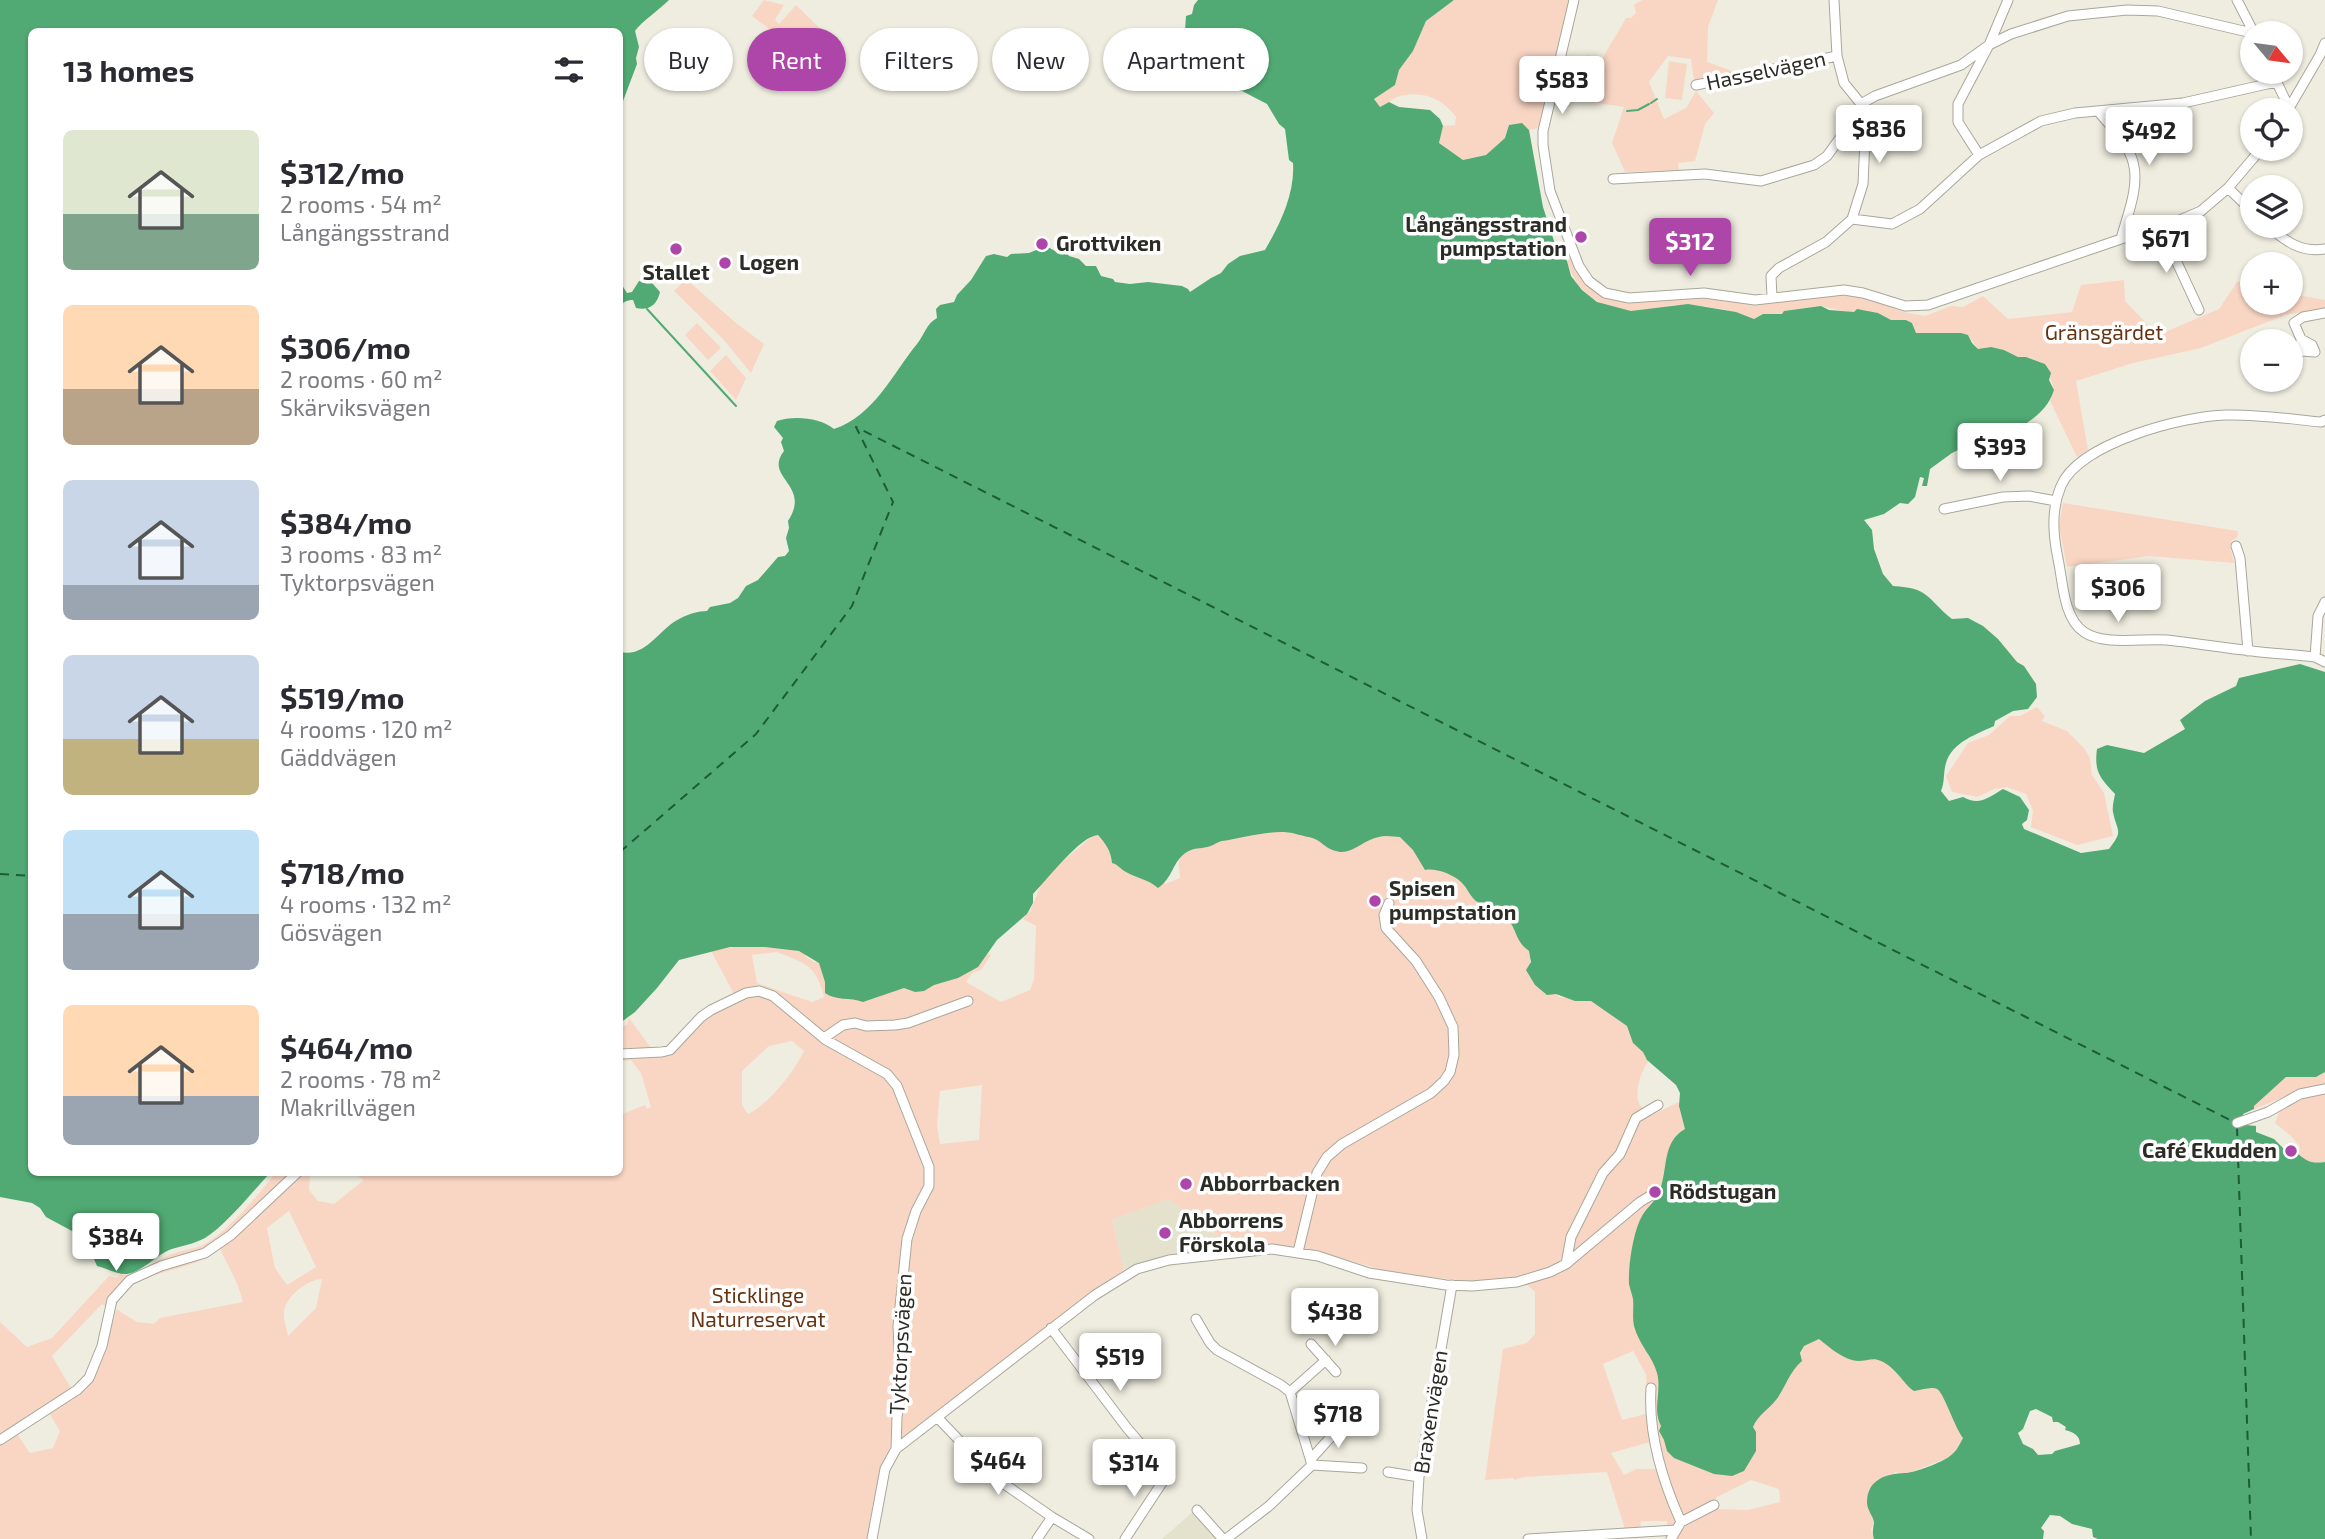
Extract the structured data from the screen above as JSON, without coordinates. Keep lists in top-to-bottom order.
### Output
{
  "streets": {
    "street": ["Hasselvägen", "Tyktorpsvägen", "Braxenvägen"]
  },
  "parks": ["Gränsgärdet", "Sticklinge Naturreservat"],
  "places": [
    "Långängsstrand pumpstation",
    "Grottviken",
    "Stallet",
    "Logen",
    "Spisen pumpstation",
    "Café Ekudden",
    "Abborrbacken",
    "Rödstugan",
    "Abborrens Förskola"
  ],
  "north": "bottom right",
  "page": {
    "map_buttons": ["+", "−"],
    "chip": [
      "Buy",
      "Rent",
      "Filters",
      "New",
      "Apartment"
    ],
    "heading": "13 homes",
    "price": [
      "$583",
      "$836",
      "$492",
      "$671",
      "$312",
      "$393",
      "$306",
      "$384",
      "$438",
      "$519",
      "$718",
      "$464",
      "$314"
    ],
    "list": [
      {
        "name": "$312/mo",
        "note": "2 rooms · 54 m² · Långängsstrand"
      },
      {
        "name": "$306/mo",
        "note": "2 rooms · 60 m² · Skärviksvägen"
      },
      {
        "name": "$384/mo",
        "note": "3 rooms · 83 m² · Tyktorpsvägen"
      },
      {
        "name": "$519/mo",
        "note": "4 rooms · 120 m² · Gäddvägen"
      },
      {
        "name": "$718/mo",
        "note": "4 rooms · 132 m² · Gösvägen"
      },
      {
        "name": "$464/mo",
        "note": "2 rooms · 78 m² · Makrillvägen"
      }
    ]
  }
}
